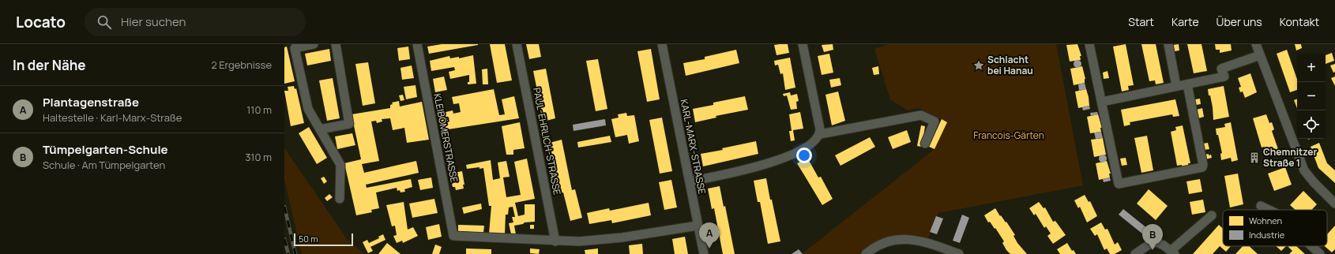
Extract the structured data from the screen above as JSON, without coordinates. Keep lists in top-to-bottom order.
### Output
{
  "streets": {
    "street": ["KLEIBÖMERSTRASSE", "PAUL-EHRLICH-STRASSE", "KARL-MARX-STRASSE"]
  },
  "crossings": [
    ["KLEIBÖMERSTRASSE", "PAUL-EHRLICH-STRASSE"]
  ],
  "parks": ["Francois-Gärten"],
  "places": {
    "place": ["Schlacht bei Hanau"],
    "building": ["Chemnitzer Straße 1"]
  },
  "legend": ["Wohnen", "Industrie"],
  "scale_bar": "50 m",
  "page": {
    "header": "Locato",
    "search": "Hier suchen",
    "nav": [
      "Start",
      "Karte",
      "Über uns",
      "Kontakt"
    ],
    "heading": ["In der Nähe", "2 Ergebnisse"],
    "map_buttons": ["+", "−"],
    "list": [
      {
        "mark": "A",
        "name": "Plantagenstraße",
        "note": "Haltestelle · Karl-Marx-Straße",
        "value": "110 m"
      },
      {
        "mark": "B",
        "name": "Tümpelgarten-Schule",
        "note": "Schule · Am Tümpelgarten",
        "value": "310 m"
      }
    ],
    "pins": ["A", "B"],
    "scale": "50 m"
  }
}
